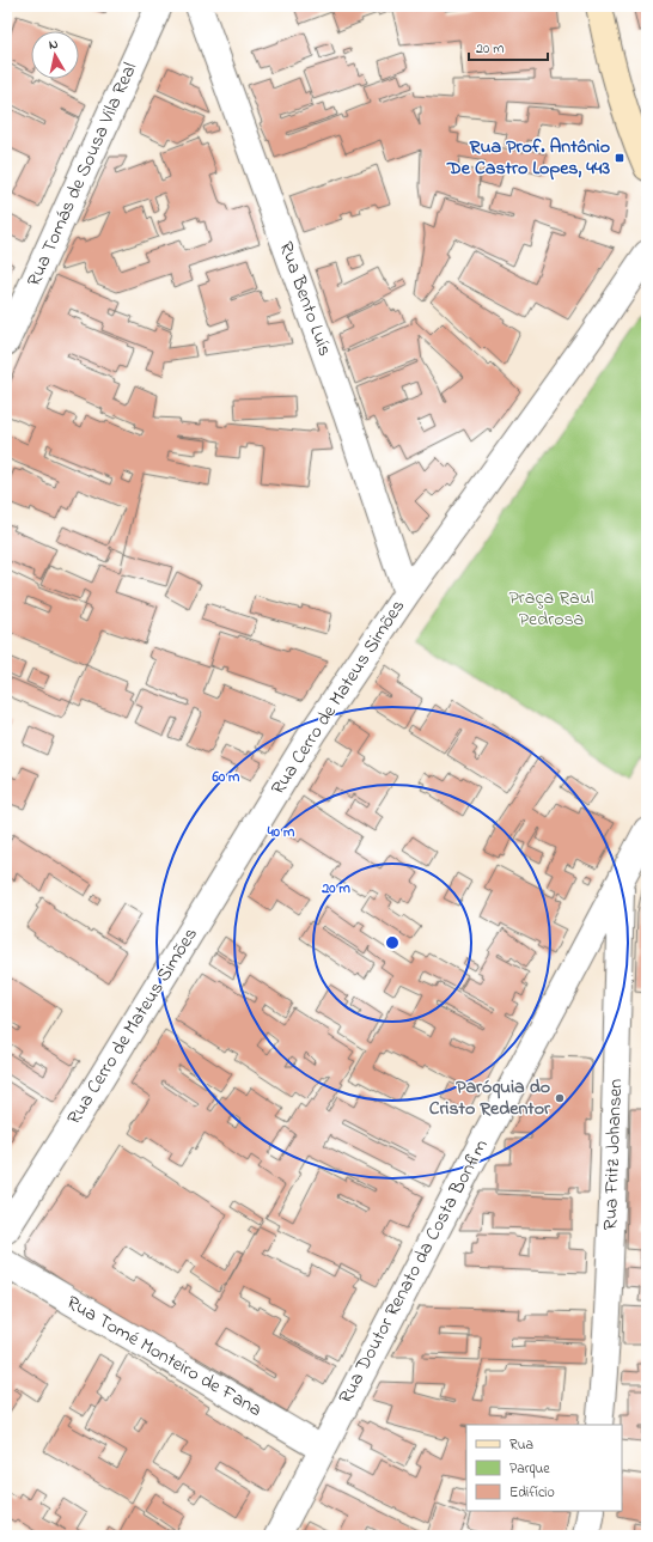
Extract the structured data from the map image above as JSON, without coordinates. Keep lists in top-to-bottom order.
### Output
{
  "streets": {
    "street": [
      "Rua Tomás de Sousa Vila Real",
      "Rua Bento Luís",
      "Rua Cerro de Mateus Simões",
      "Rua Fritz Johansen",
      "Rua Doutor Renato da Costa Bonfim",
      "Rua Tomé Monteiro de Fana"
    ]
  },
  "crossings": [
    ["Rua Bento Luís", "Rua Cerro de Mateus Simões"],
    ["Rua Fritz Johansen", "Rua Doutor Renato da Costa Bonfim"],
    ["Rua Doutor Renato da Costa Bonfim", "Rua Tomé Monteiro de Fana"]
  ],
  "parks": ["Praça Raul Pedrosa"],
  "places": {
    "transit": ["Rua Prof. Antônio De Castro Lopes, 443"],
    "other": ["Paróquia do Cristo Redentor"]
  },
  "legend": ["Rua", "Parque", "Edifício"],
  "scale_bar": "20 m",
  "north": "top",
  "rings": ["60 m", "40 m", "20 m"]
}
